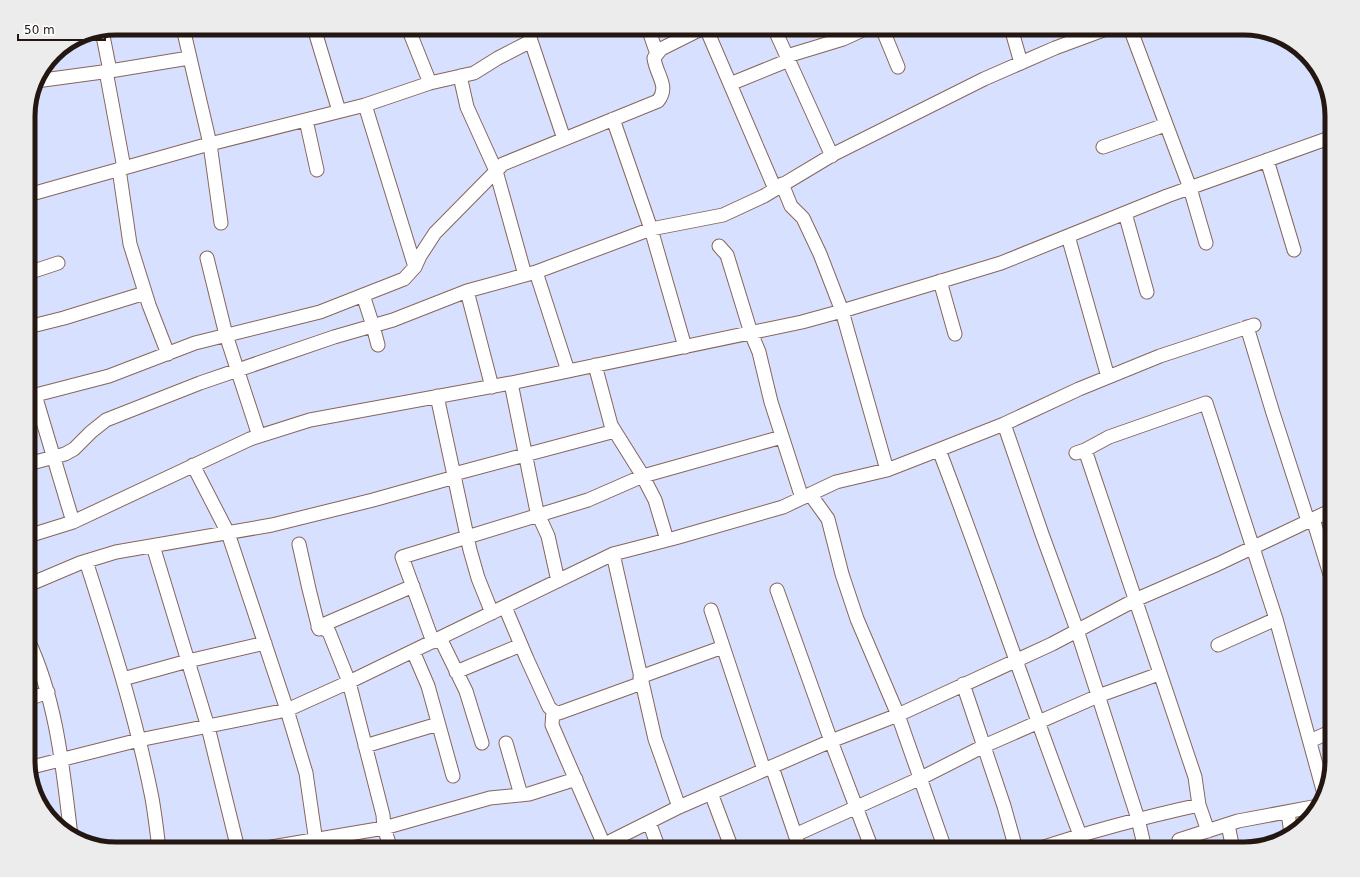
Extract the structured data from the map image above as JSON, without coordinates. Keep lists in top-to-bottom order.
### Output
{
  "scale_bar": "50 m"
}
